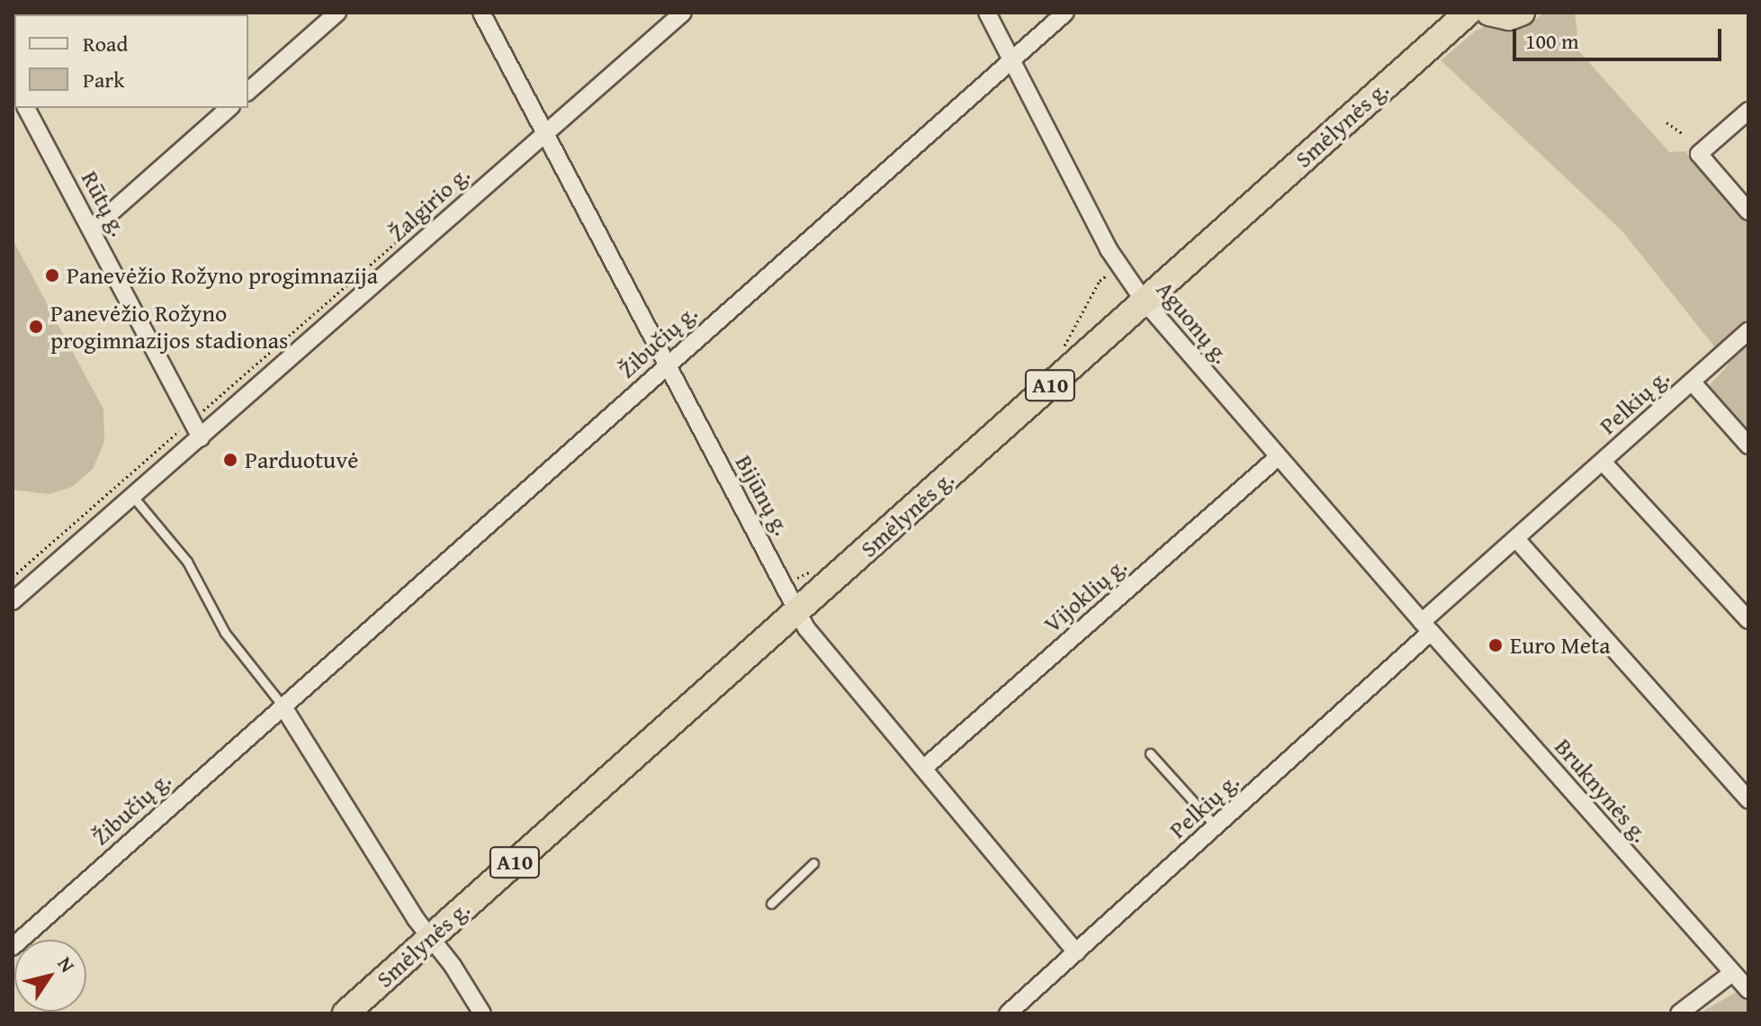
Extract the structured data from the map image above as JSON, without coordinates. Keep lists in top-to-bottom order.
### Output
{
  "streets": {
    "highway": ["Smėlynės g.", "A10"],
    "street": [
      "Rūtų g.",
      "Žalgirio g.",
      "Aguonų g.",
      "Žibučių g.",
      "Pelkių g.",
      "Bijūnų g.",
      "Vijoklių g.",
      "Bruknynės g."
    ]
  },
  "crossings": [
    ["Smėlynės g.", "Aguonų g."],
    ["Smėlynės g.", "Bijūnų g."],
    ["Rūtų g.", "Žalgirio g."],
    ["Žalgirio g.", "Bijūnų g."],
    ["Aguonų g.", "Žibučių g."],
    ["Aguonų g.", "Pelkių g."],
    ["Aguonų g.", "Vijoklių g."],
    ["Aguonų g.", "Bruknynės g."],
    ["Žibučių g.", "Bijūnų g."],
    ["Pelkių g.", "Bijūnų g."],
    ["Pelkių g.", "Bruknynės g."],
    ["Bijūnų g.", "Vijoklių g."]
  ],
  "places": [
    "Panevėžio Rožyno progimnazija",
    "Panevėžio Rožyno progimnazijos stadionas",
    "Parduotuvė",
    "Euro Meta"
  ],
  "legend": ["Road", "Park"],
  "scale_bar": "100 m",
  "north": "top right"
}
